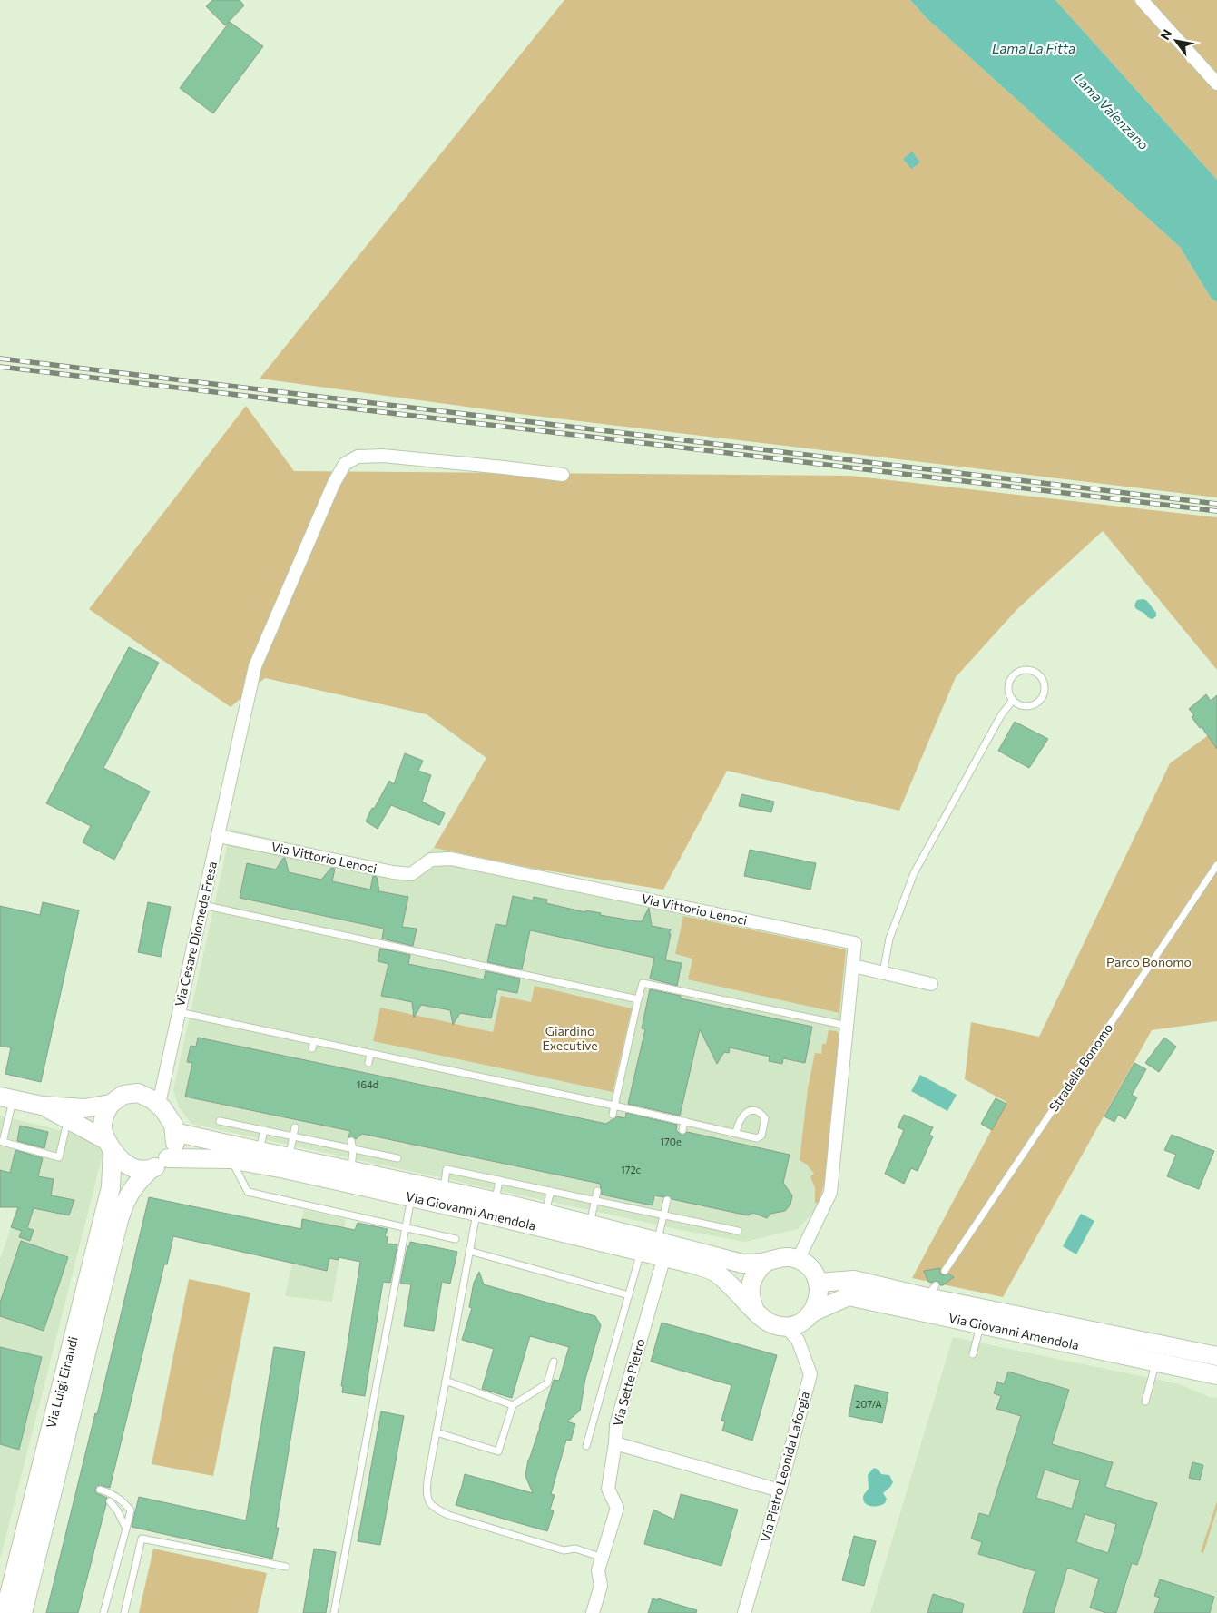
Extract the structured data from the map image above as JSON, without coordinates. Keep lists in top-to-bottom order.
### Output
{
  "streets": {
    "main road": ["Via Giovanni Amendola", "Via Luigi Einaudi"],
    "street": [
      "Via Vittorio Lenoci",
      "Via Cesare Diomede Fresa",
      "Via Sette Pietro",
      "Via Pietro Leonida Laforgia"
    ],
    "lane": ["Stradella Bonomo"]
  },
  "crossings": [
    ["Via Vittorio Lenoci", "Via Cesare Diomede Fresa"],
    ["Via Vittorio Lenoci", "Via Giovanni Amendola"],
    ["Via Vittorio Lenoci", "Via Pietro Leonida Laforgia"],
    ["Via Cesare Diomede Fresa", "Via Giovanni Amendola"],
    ["Via Cesare Diomede Fresa", "Via Luigi Einaudi"],
    ["Via Giovanni Amendola", "Via Luigi Einaudi"],
    ["Via Giovanni Amendola", "Via Sette Pietro"],
    ["Via Giovanni Amendola", "Via Pietro Leonida Laforgia"]
  ],
  "water": ["Lama La Fitta", "Lama Valenzano"],
  "parks": ["Parco Bonomo", "Giardino Executive"],
  "house_numbers": [
    "164d",
    "170e",
    "172c",
    "207/A"
  ],
  "north": "top left"
}
